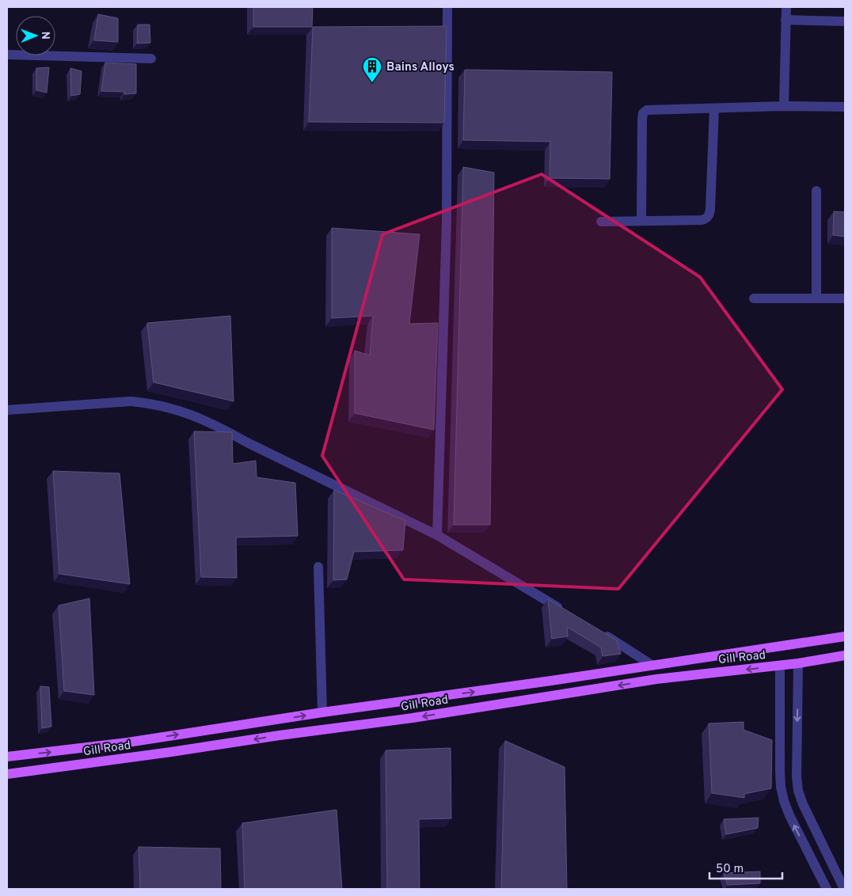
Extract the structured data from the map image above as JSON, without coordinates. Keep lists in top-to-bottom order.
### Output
{
  "streets": {
    "main road": ["Gill Road"]
  },
  "places": {
    "building": ["Bains Alloys"]
  },
  "scale_bar": "50 m",
  "north": "right"
}
